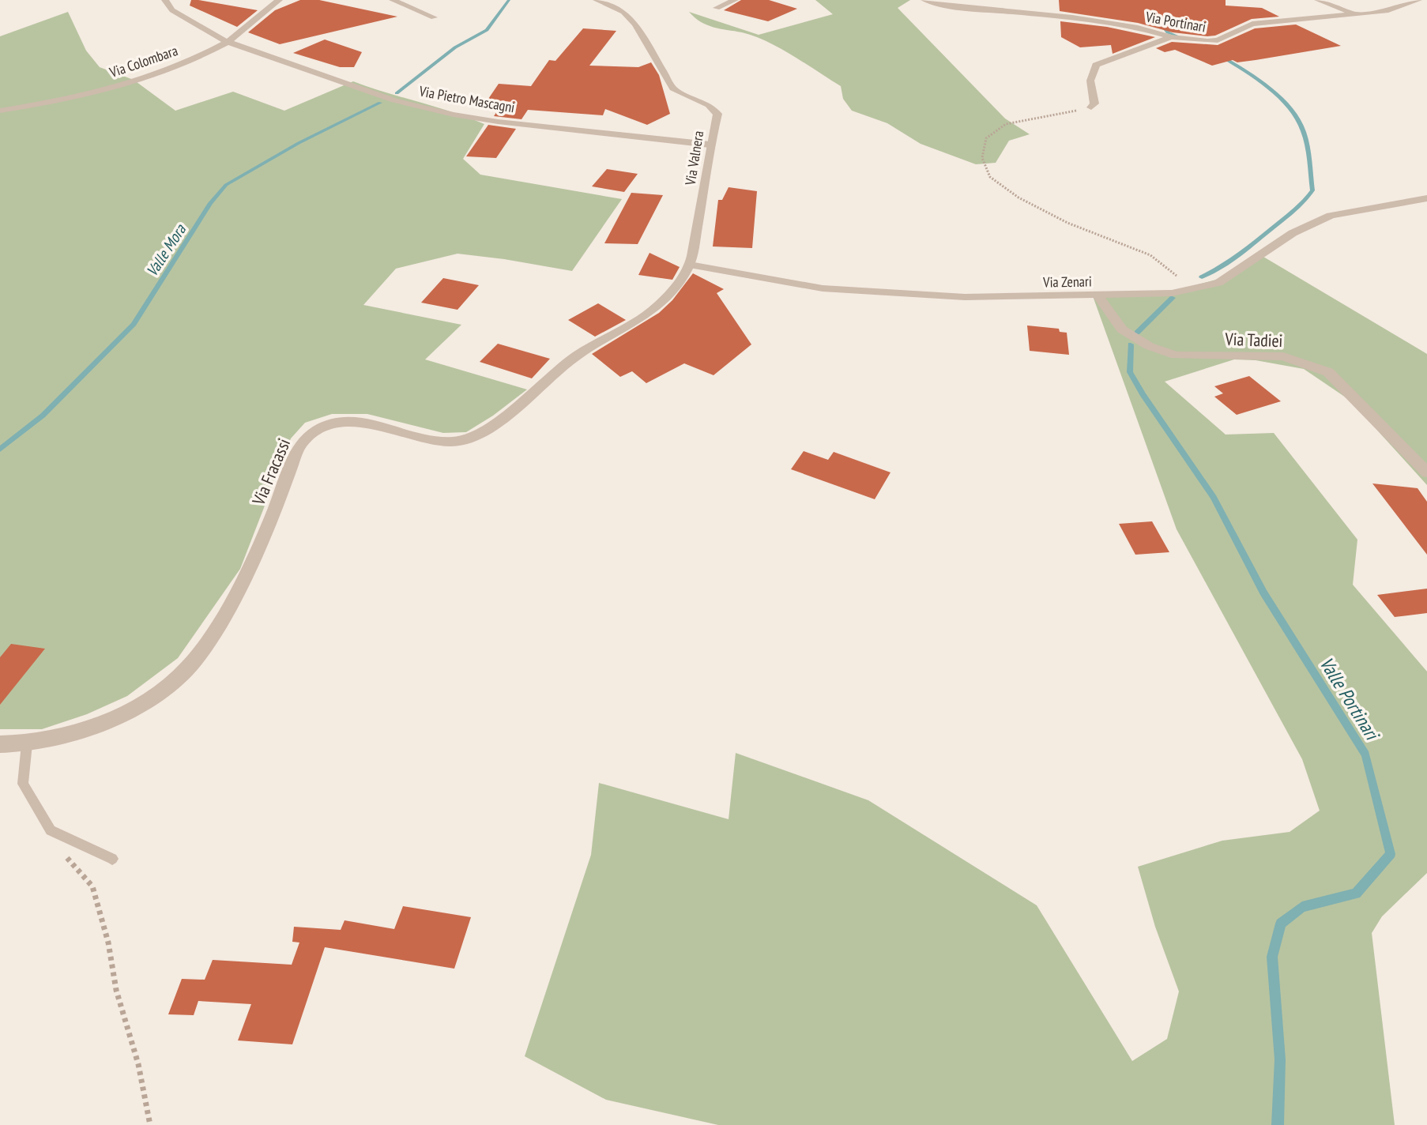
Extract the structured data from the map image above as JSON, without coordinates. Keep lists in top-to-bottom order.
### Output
{
  "streets": {
    "street": [
      "Via Portinari",
      "Via Colombara",
      "Via Pietro Mascagni",
      "Via Valnera",
      "Via Zenari",
      "Via Tadiei",
      "Via Fracassi"
    ]
  },
  "crossings": [
    ["Via Colombara", "Via Pietro Mascagni"],
    ["Via Pietro Mascagni", "Via Valnera"],
    ["Via Valnera", "Via Zenari"],
    ["Via Valnera", "Via Fracassi"],
    ["Via Zenari", "Via Tadiei"],
    ["Via Zenari", "Via Fracassi"]
  ],
  "water": ["Valle Mora", "Valle Portinari"]
}
